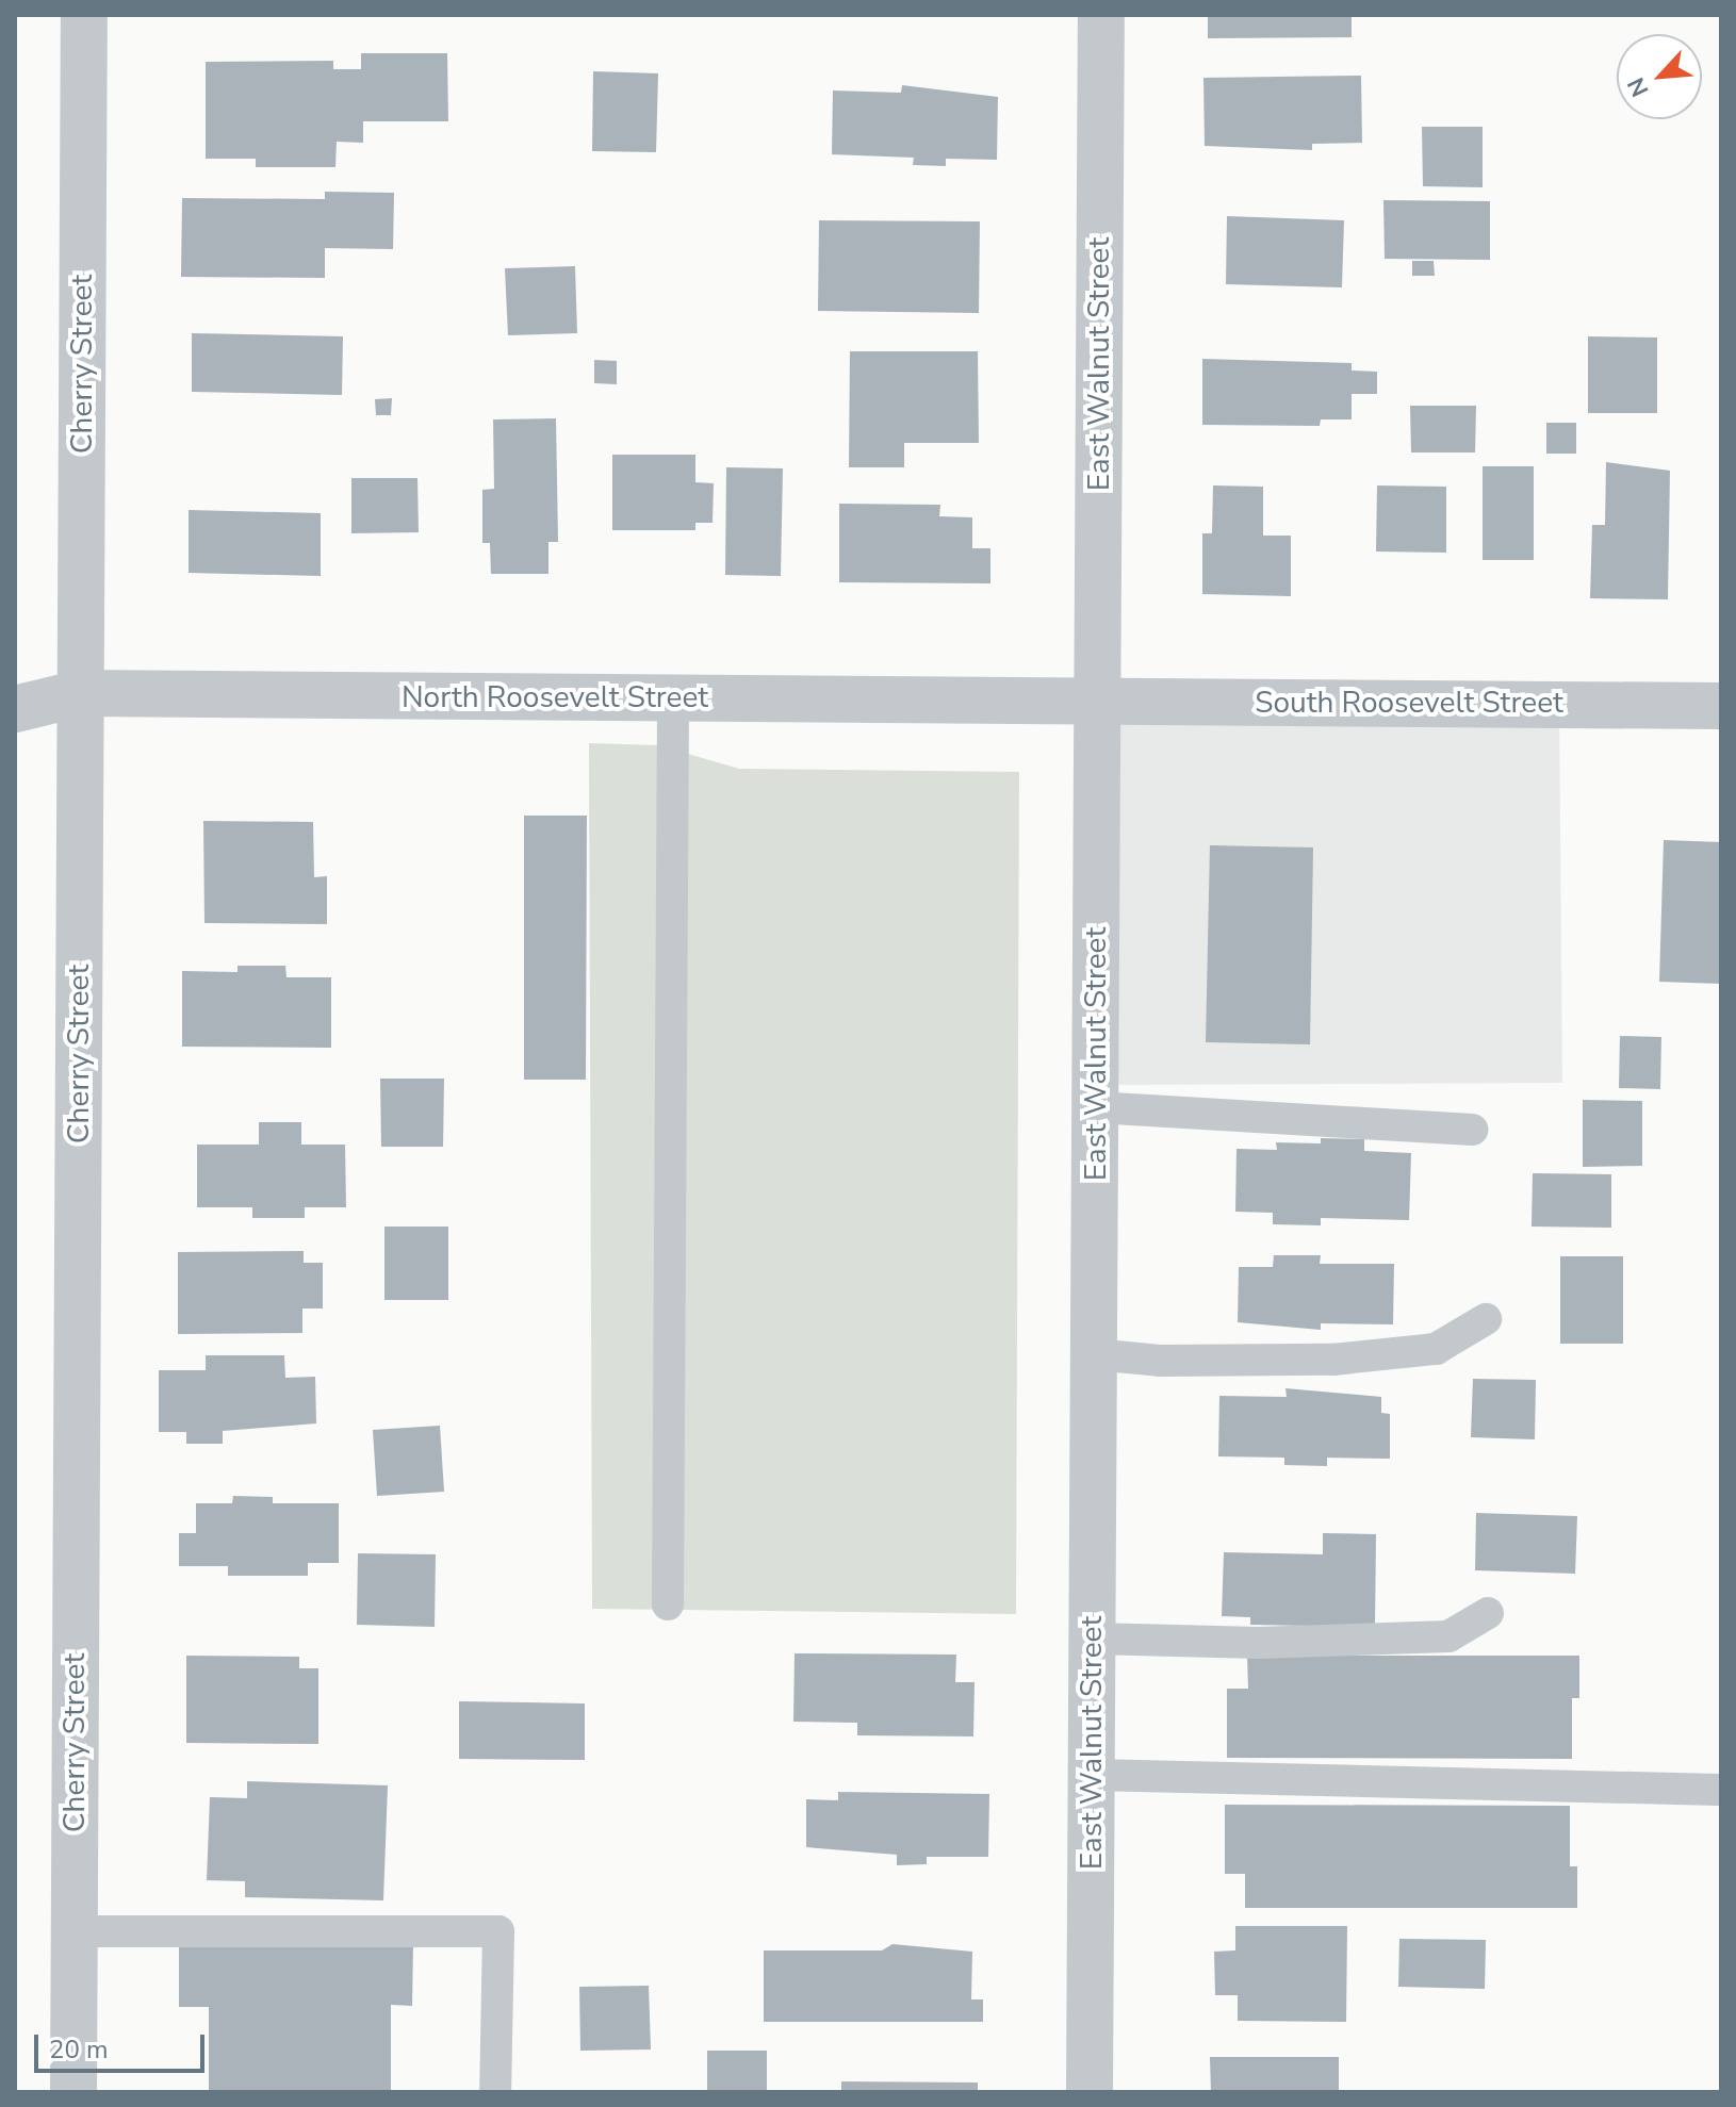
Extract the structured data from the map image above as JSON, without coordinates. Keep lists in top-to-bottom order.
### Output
{
  "streets": {
    "street": [
      "Cherry Street",
      "East Walnut Street",
      "North Roosevelt Street",
      "South Roosevelt Street"
    ]
  },
  "crossings": [
    ["Cherry Street", "North Roosevelt Street"],
    ["East Walnut Street", "North Roosevelt Street"],
    ["East Walnut Street", "South Roosevelt Street"],
    ["North Roosevelt Street", "South Roosevelt Street"]
  ],
  "scale_bar": "20 m",
  "north": "bottom left"
}
